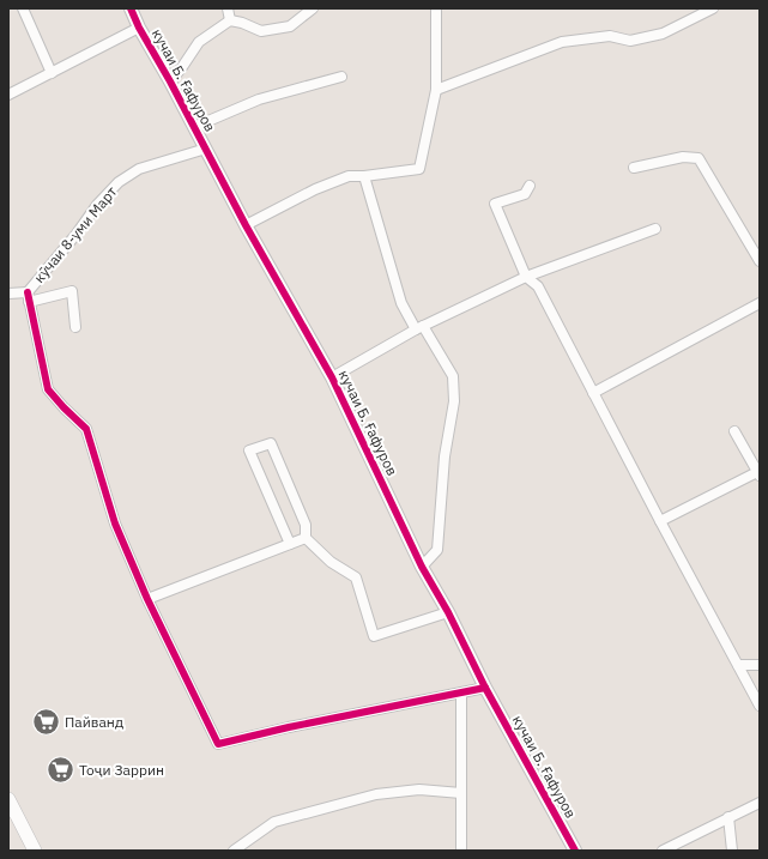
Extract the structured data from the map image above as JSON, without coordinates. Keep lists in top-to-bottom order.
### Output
{
  "streets": {
    "street": ["кучаи Б. Ғафуров", "кӯчаи 8-уми Март"]
  },
  "crossings": [
    ["кучаи Б. Ғафуров", "кӯчаи 8-уми Март"]
  ],
  "places": {
    "supermarket": ["Пайванд", "Тоҷи Заррин"]
  }
}
